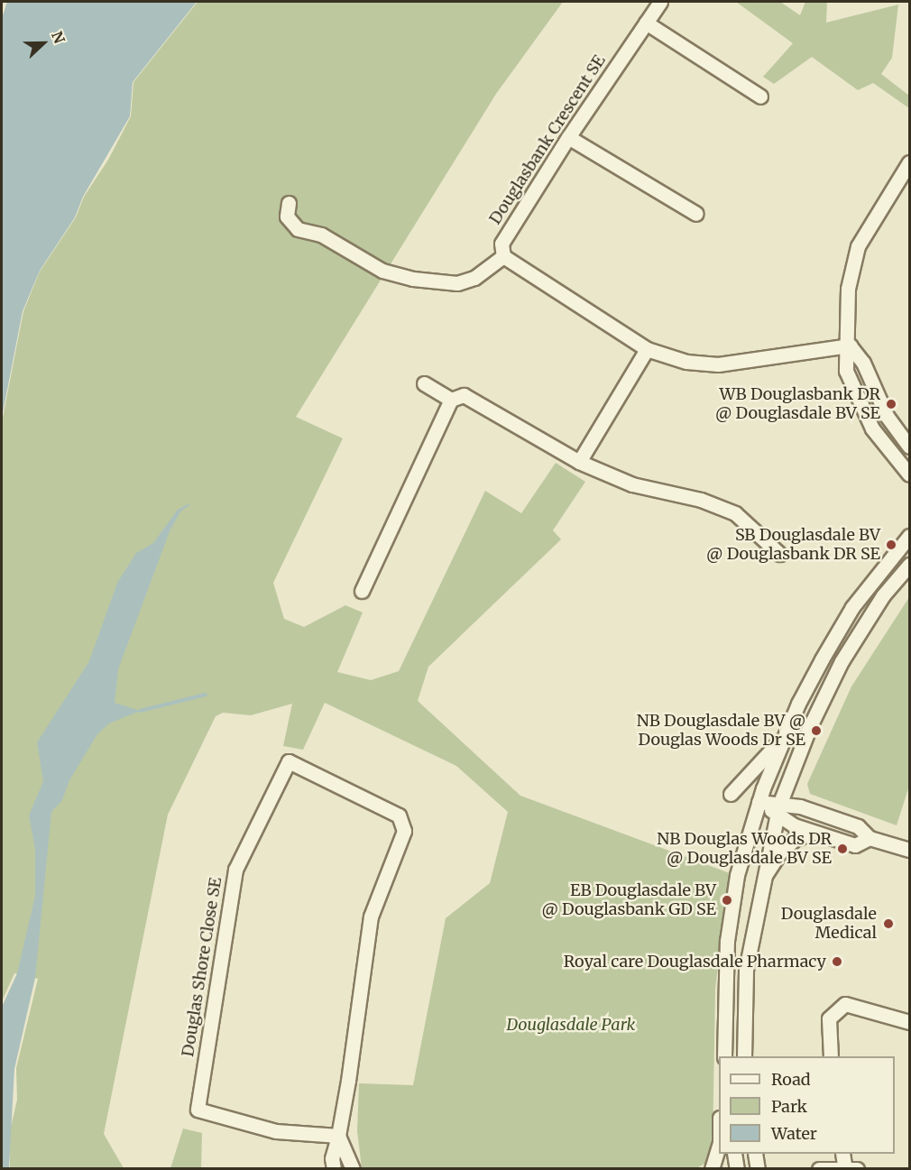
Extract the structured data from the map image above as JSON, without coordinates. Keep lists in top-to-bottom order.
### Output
{
  "streets": {
    "street": ["Douglasbank Crescent SE", "Douglas Shore Close SE"]
  },
  "parks": ["Douglasdale Park"],
  "places": [
    "WB Douglasbank DR @ Douglasdale BV SE",
    "SB Douglasdale BV @ Douglasbank DR SE",
    "NB Douglasdale BV @ Douglas Woods Dr SE",
    "NB Douglas Woods DR @ Douglasdale BV SE",
    "EB Douglasdale BV @ Douglasbank GD SE",
    "Douglasdale Medical",
    "Royal care Douglasdale Pharmacy"
  ],
  "legend": ["Road", "Park", "Water"],
  "north": "right"
}
